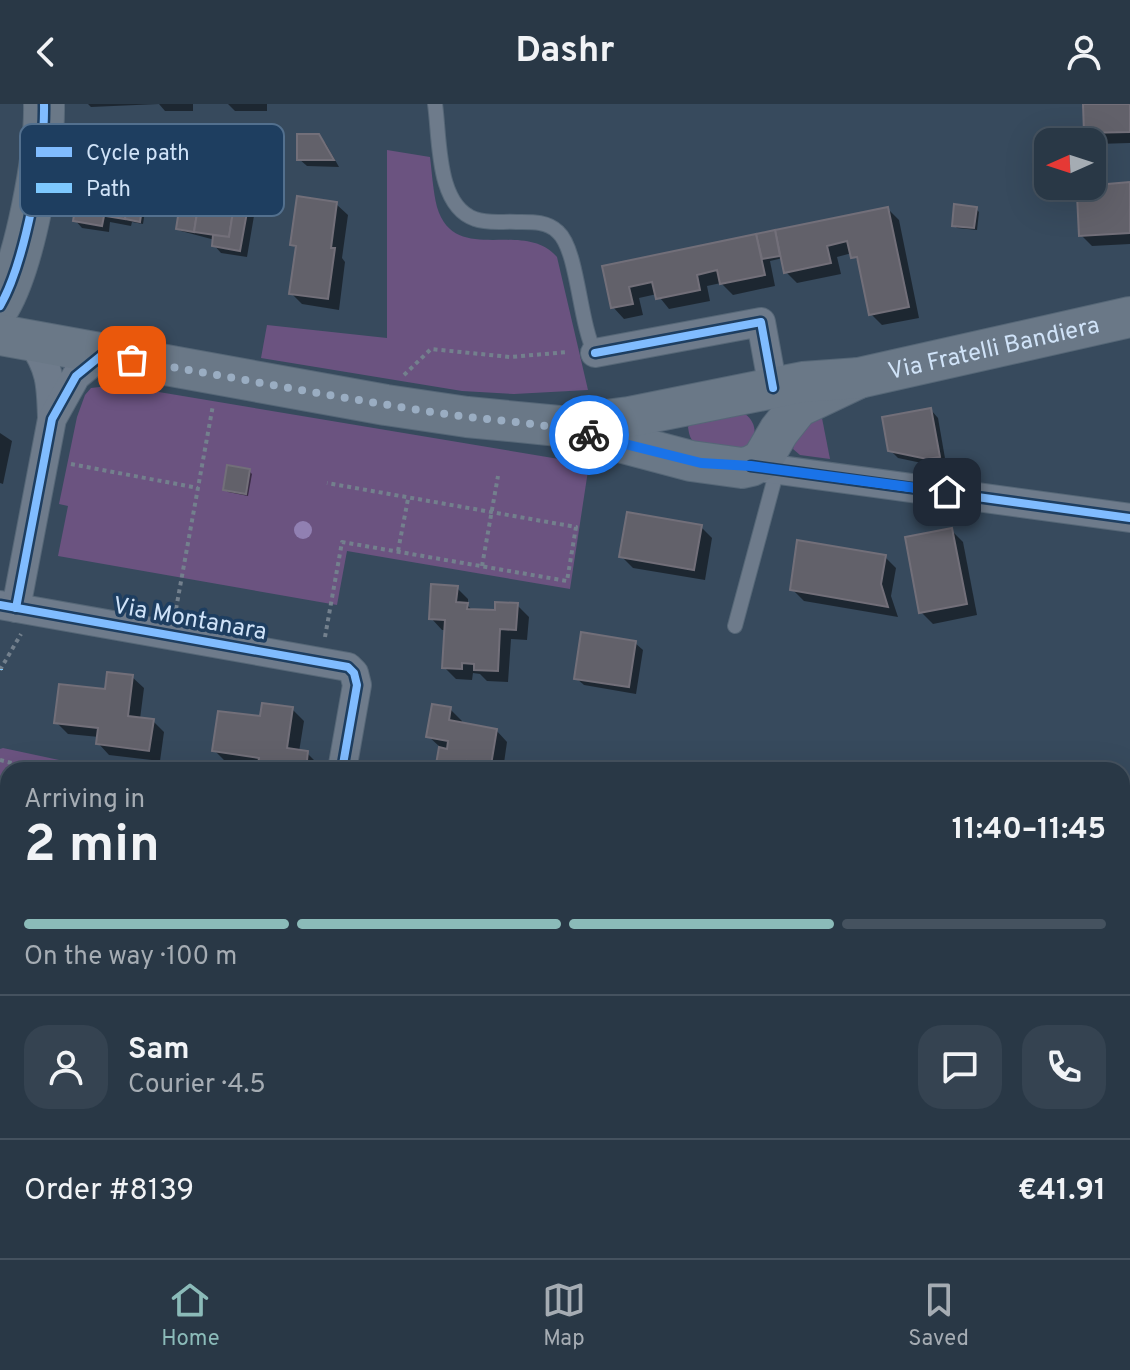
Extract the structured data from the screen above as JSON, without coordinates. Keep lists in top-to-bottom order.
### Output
{
  "streets": {
    "main road": ["Via Fratelli Bandiera"],
    "street": ["Via Montanara"]
  },
  "legend": ["Cycle path", "Path"],
  "north": "left",
  "page": {
    "header": "Dashr",
    "heading": ["2 min", "Arriving in", "11:40–11:45"],
    "panel": [
      "Sam",
      "Courier · 4.5",
      "Order #8139",
      "€41.91"
    ],
    "bar": "On the way · 100 m",
    "tabs": ["Home", "Map", "Saved"]
  }
}
